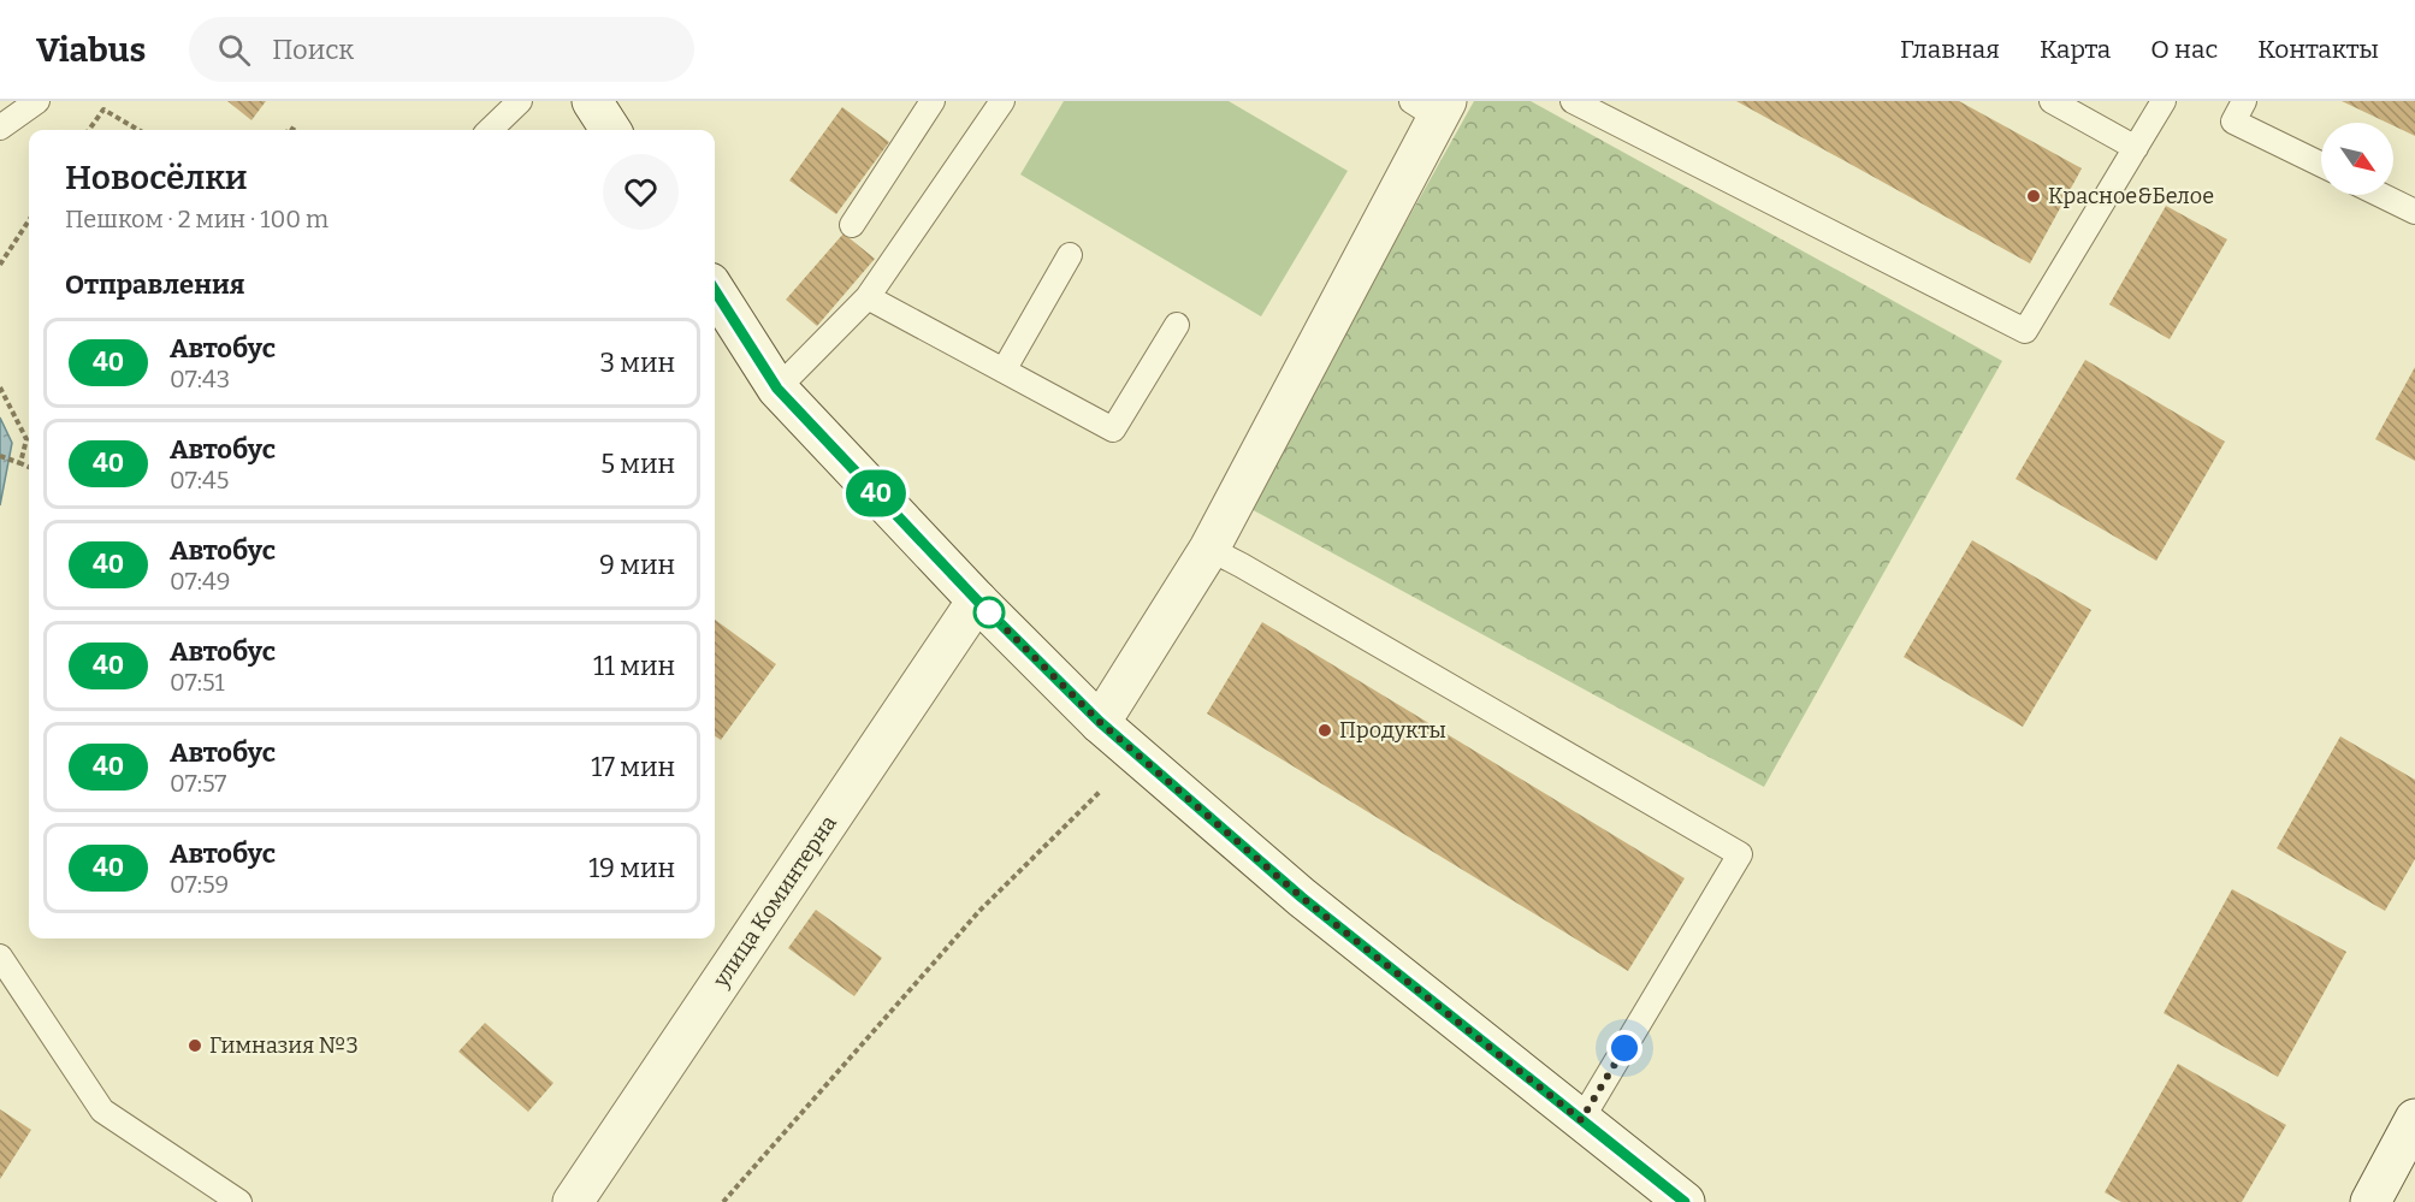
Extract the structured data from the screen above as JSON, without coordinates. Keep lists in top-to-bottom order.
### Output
{
  "streets": {
    "main road": ["улица Коминтерна"]
  },
  "places": ["Красное&Белое", "Продукты", "Гимназия №3"],
  "lines": ["bus line 40"],
  "north": "bottom right",
  "page": {
    "header": "Viabus",
    "search": "Поиск",
    "nav": [
      "Главная",
      "Карта",
      "О нас",
      "Контакты"
    ],
    "on_map": "40",
    "heading": [
      ["Новосёлки", "Пешком · 2 мин · 100 m"],
      "Отправления"
    ],
    "list": [
      {
        "mark": "40",
        "name": "Автобус",
        "note": "07:43",
        "value": "3 мин"
      },
      {
        "mark": "40",
        "name": "Автобус",
        "note": "07:45",
        "value": "5 мин"
      },
      {
        "mark": "40",
        "name": "Автобус",
        "note": "07:49",
        "value": "9 мин"
      },
      {
        "mark": "40",
        "name": "Автобус",
        "note": "07:51",
        "value": "11 мин"
      },
      {
        "mark": "40",
        "name": "Автобус",
        "note": "07:57",
        "value": "17 мин"
      },
      {
        "mark": "40",
        "name": "Автобус",
        "note": "07:59",
        "value": "19 мин"
      }
    ]
  }
}
